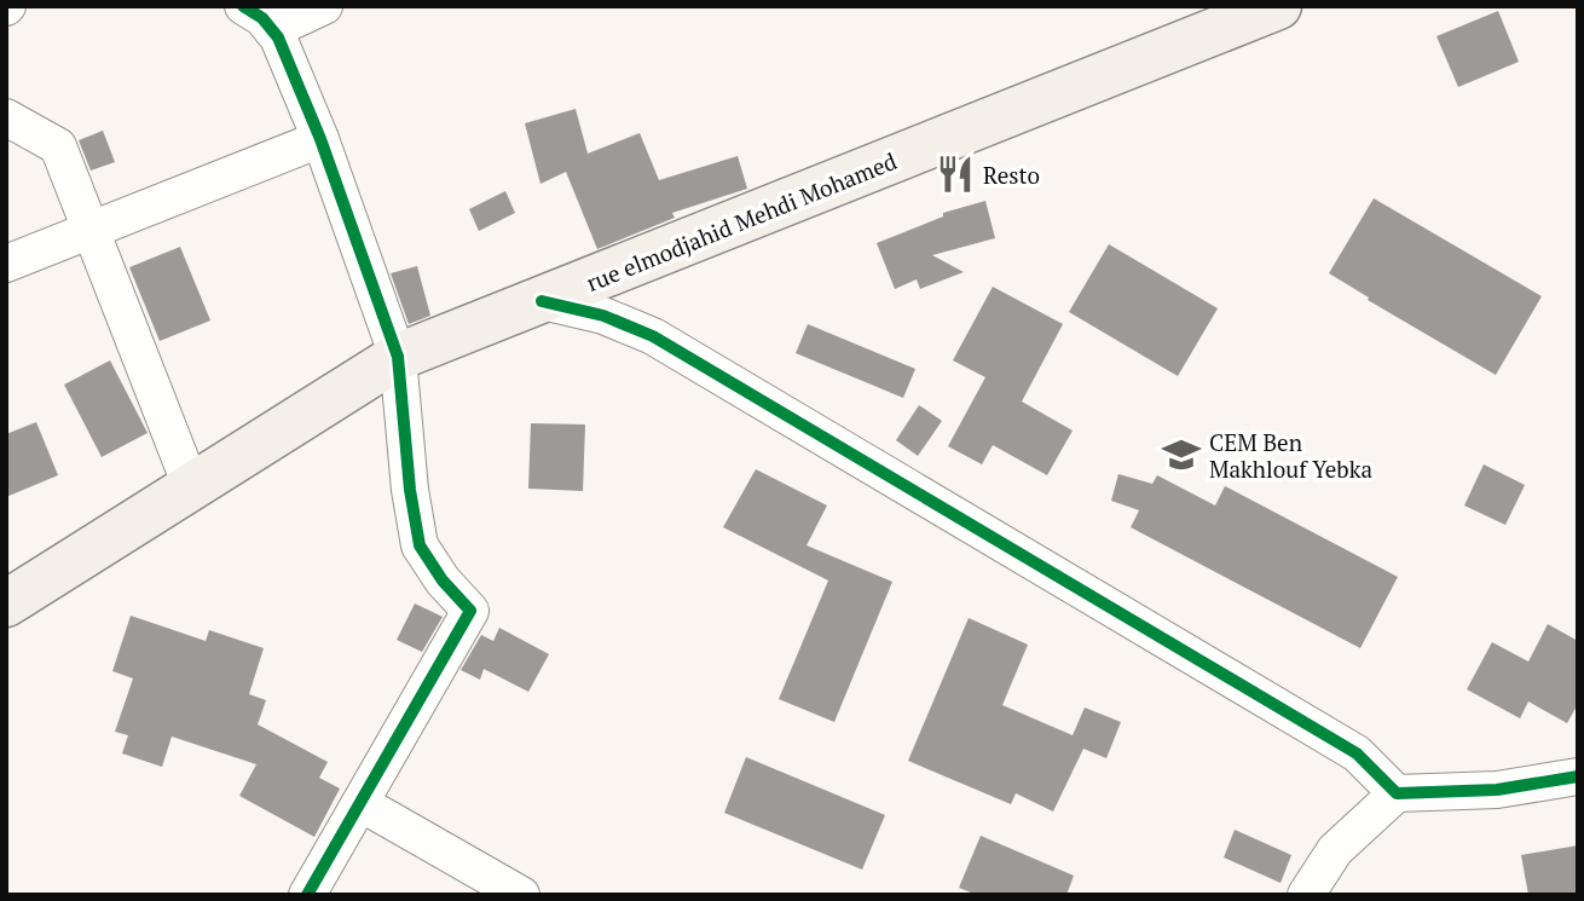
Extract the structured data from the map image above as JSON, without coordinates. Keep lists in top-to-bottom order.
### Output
{
  "streets": {
    "main road": ["rue elmodjahid Mehdi Mohamed"]
  },
  "places": {
    "restaurant": ["Resto"],
    "school or university": ["CEM Ben Makhlouf Yebka"]
  }
}
